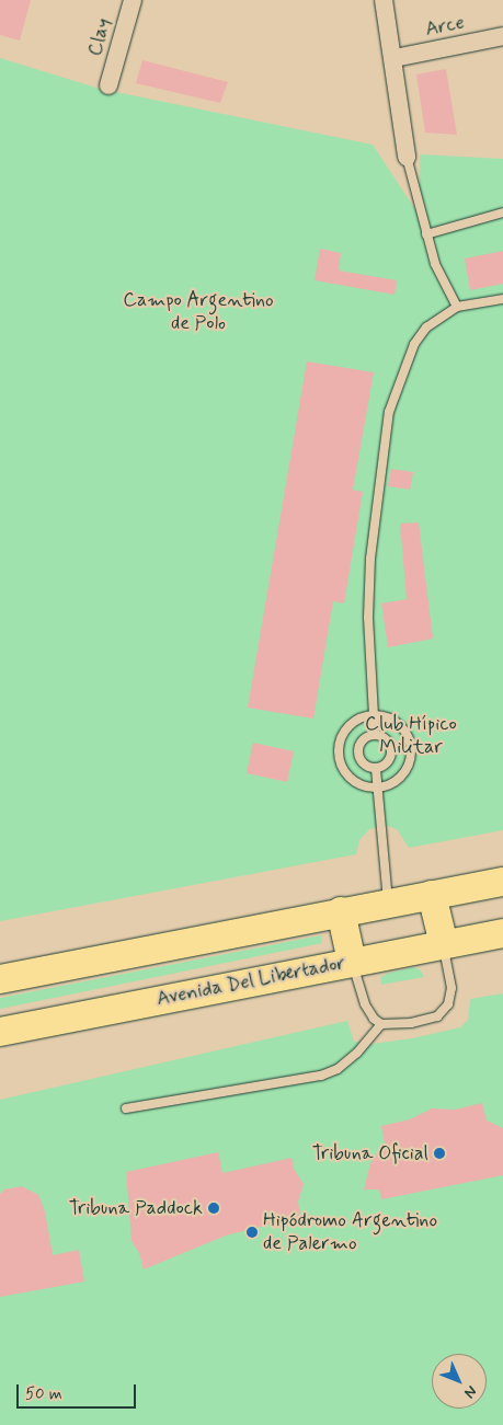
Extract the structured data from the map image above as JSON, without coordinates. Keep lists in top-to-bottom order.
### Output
{
  "streets": {
    "main road": ["Avenida Del Libertador"],
    "street": ["Arce", "Clay"]
  },
  "parks": ["Campo Argentino de Polo", "Club Hípico Militar"],
  "places": ["Tribuna Oficial", "Tribuna Paddock", "Hipódromo Argentino de Palermo"],
  "scale_bar": "50 m",
  "north": "bottom right"
}
